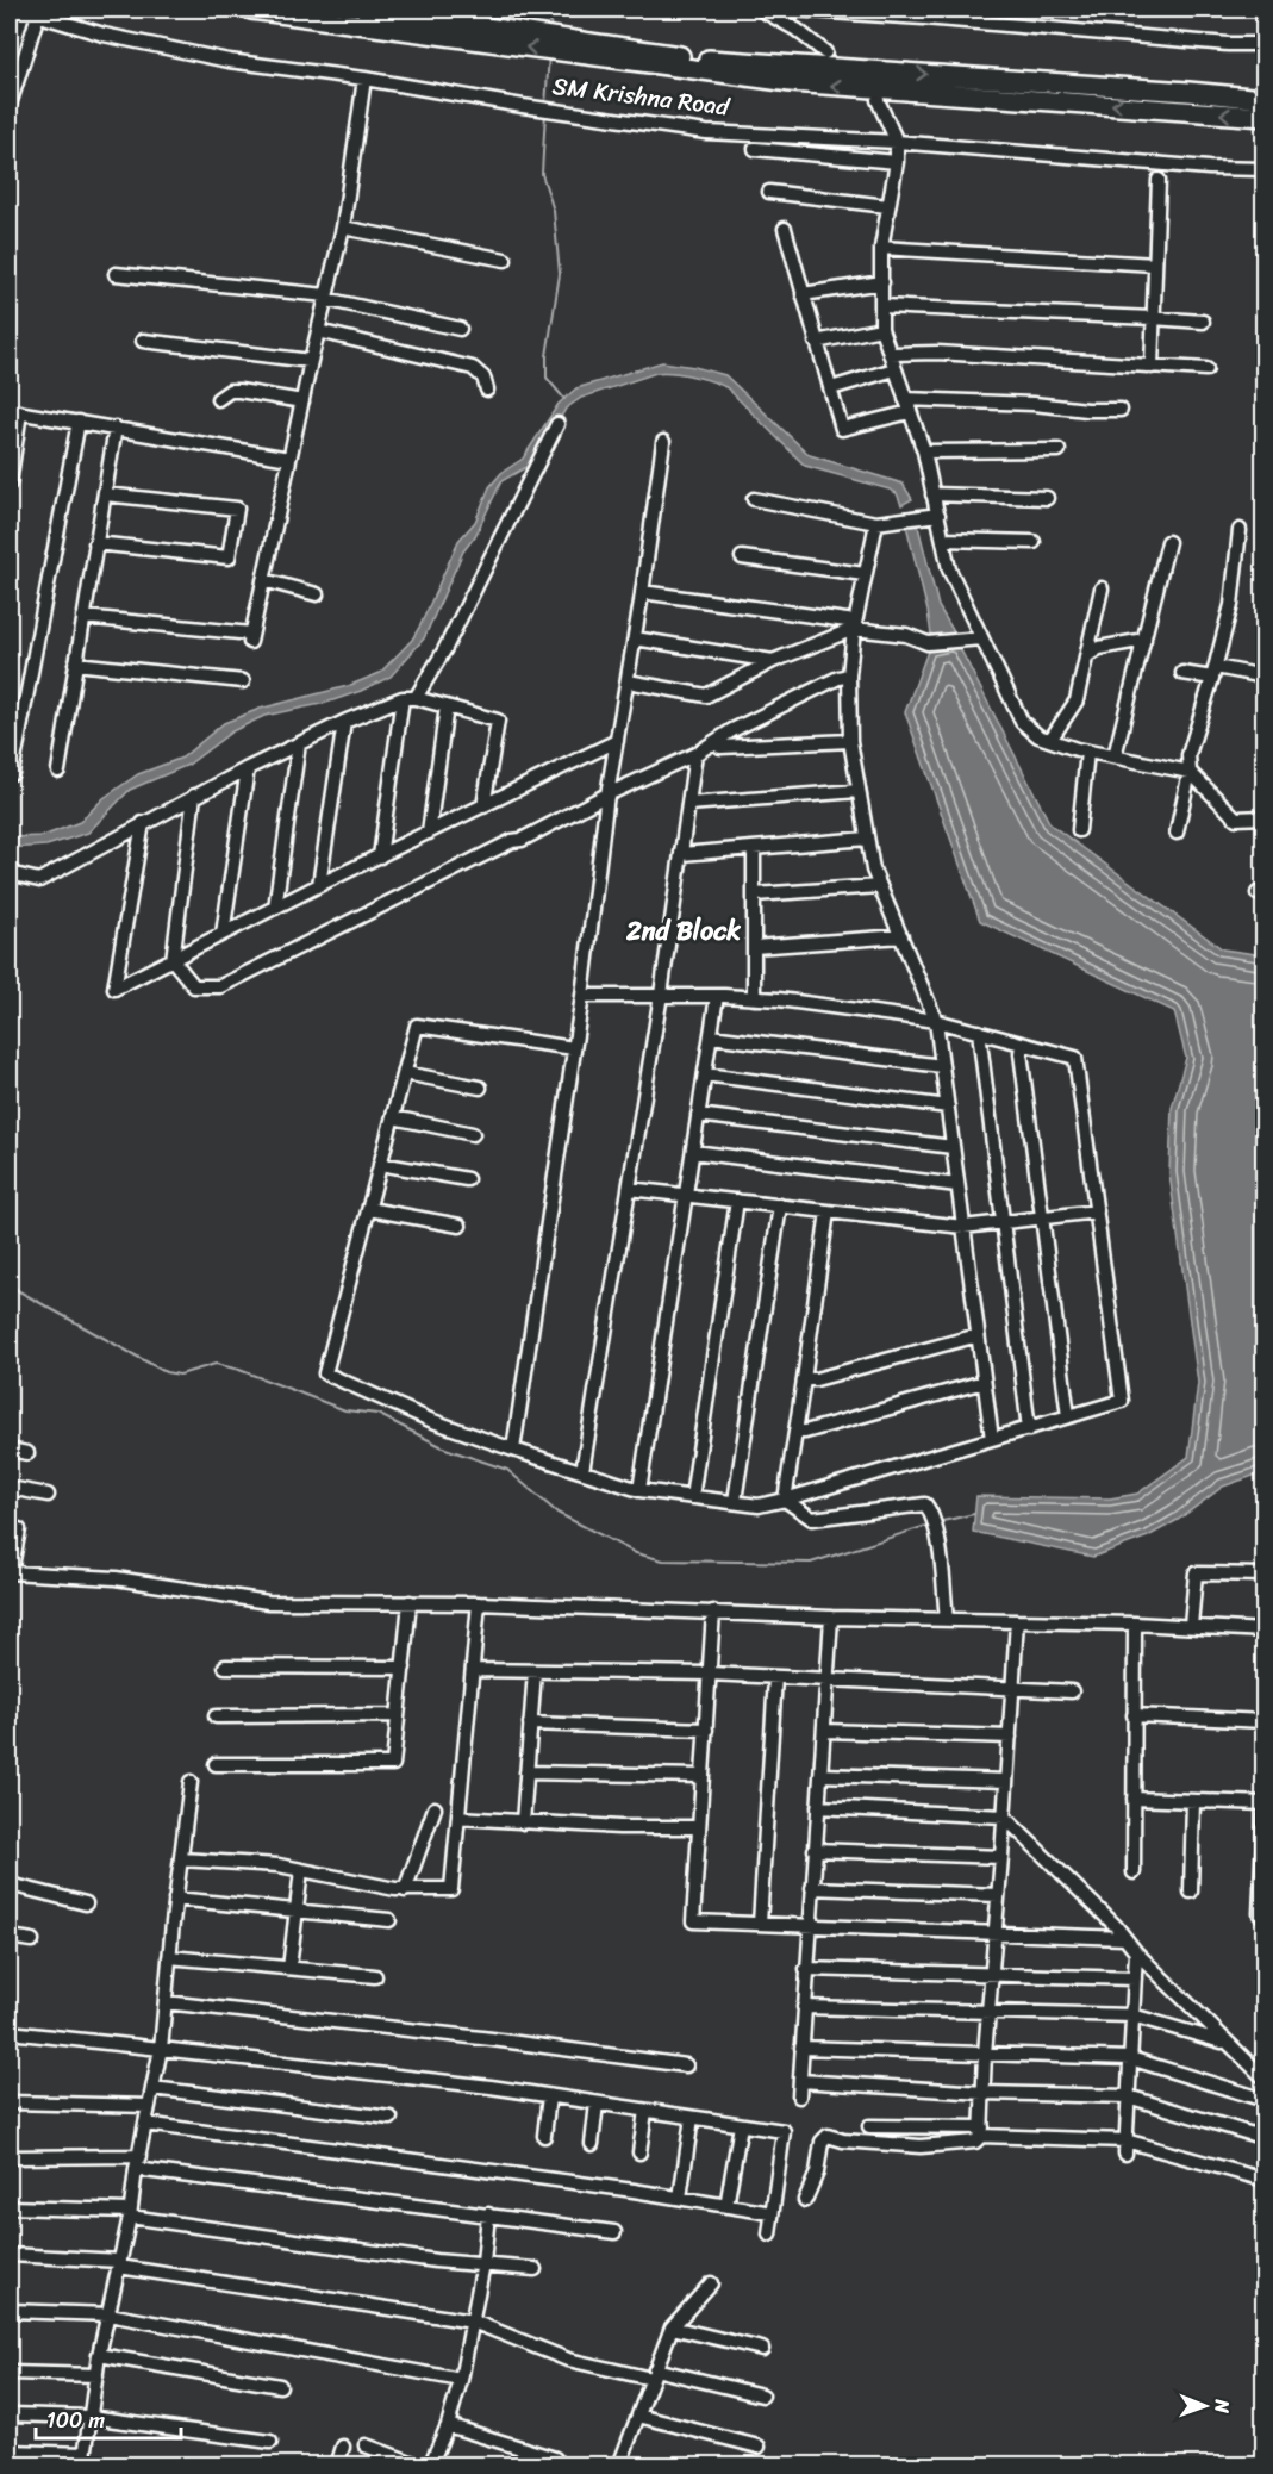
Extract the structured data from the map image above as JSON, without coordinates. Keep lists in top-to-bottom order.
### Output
{
  "streets": {
    "highway": ["SM Krishna Road"]
  },
  "districts": ["2nd Block"],
  "scale_bar": "100 m",
  "north": "right"
}
